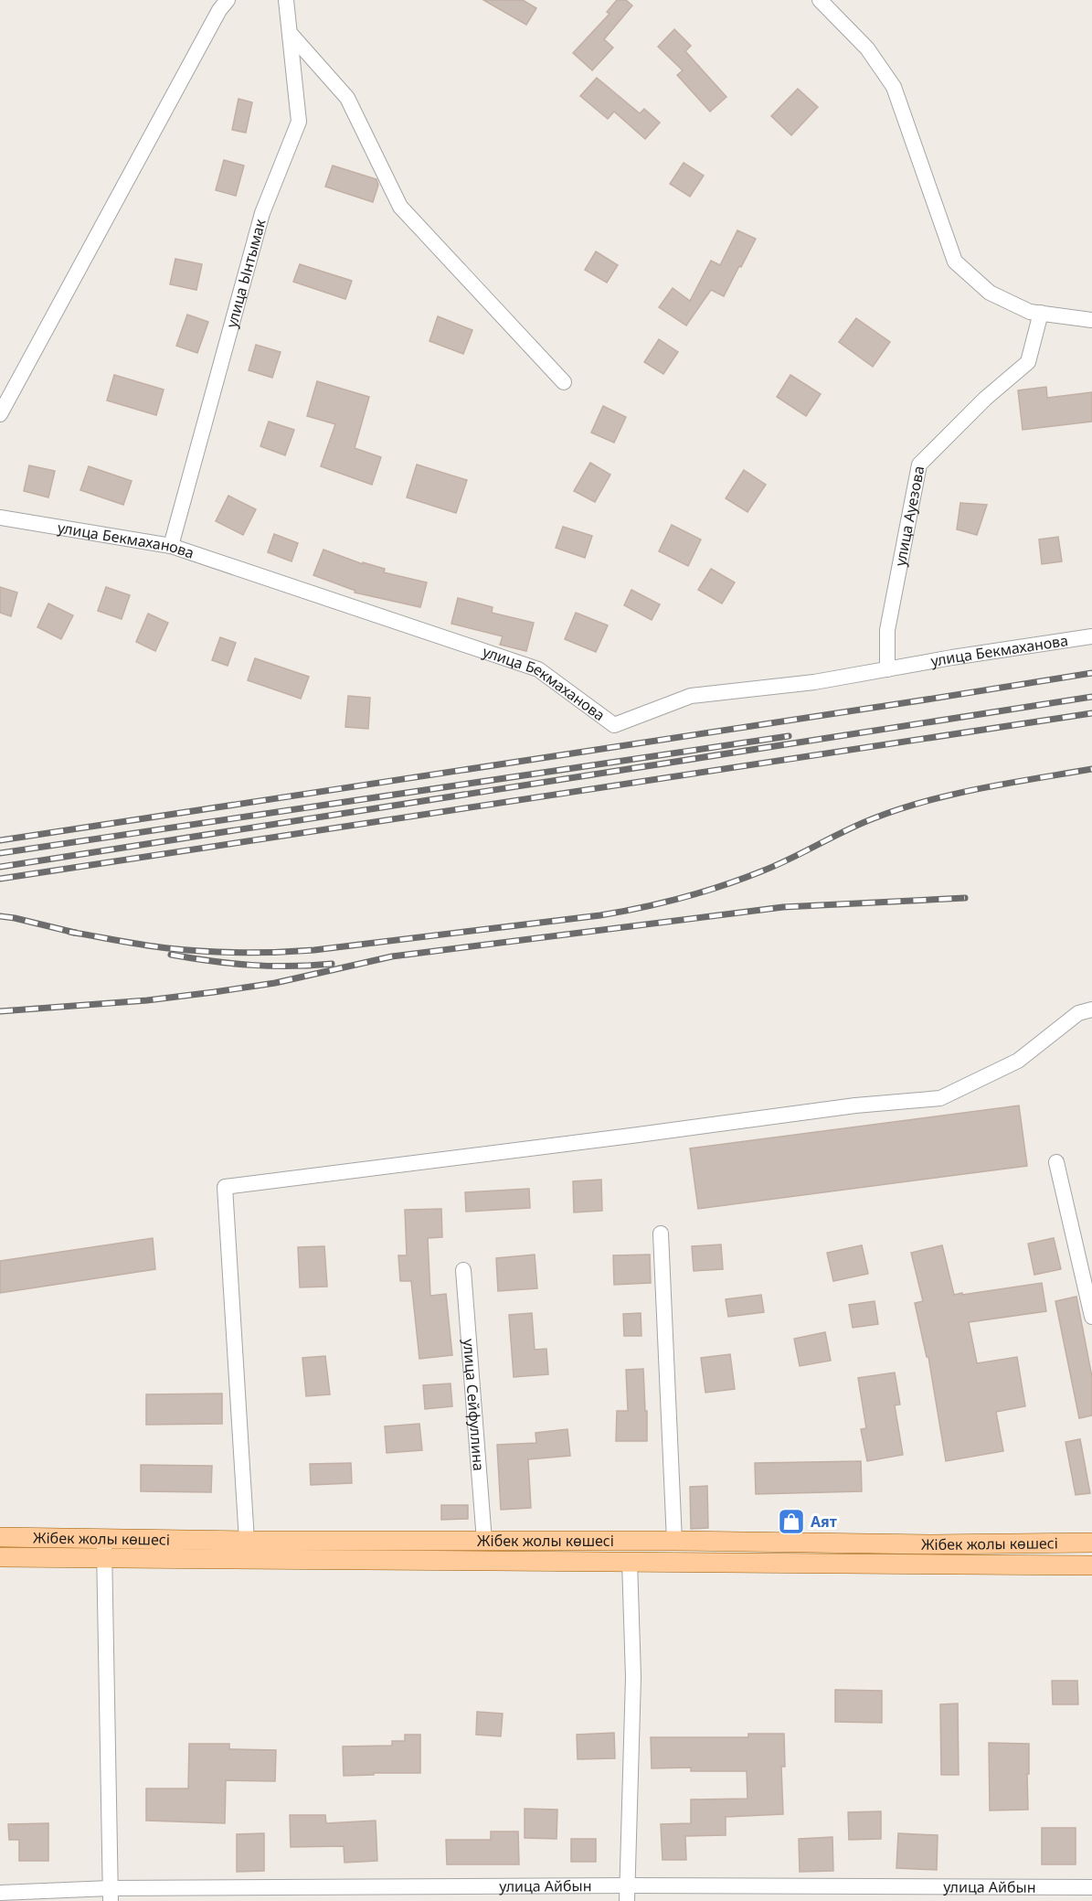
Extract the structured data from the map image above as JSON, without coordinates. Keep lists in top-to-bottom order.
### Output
{
  "streets": {
    "main road": ["Жібек жолы көшесі"],
    "street": [
      "улица Ынтымак",
      "улица Ауезова",
      "улица Бекмаханова",
      "улица Сейфуллина",
      "улица Айбын"
    ]
  },
  "crossings": [
    ["улица Ынтымак", "улица Бекмаханова"],
    ["улица Ауезова", "улица Бекмаханова"],
    ["улица Сейфуллина", "Жібек жолы көшесі"]
  ],
  "places": {
    "shop": ["Аят"]
  }
}
